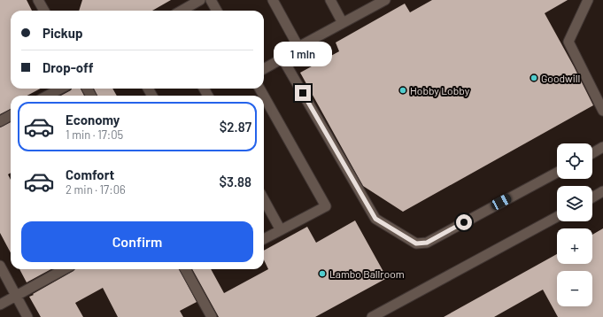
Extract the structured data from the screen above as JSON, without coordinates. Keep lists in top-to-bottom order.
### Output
{
  "places": ["Goodwill", "Hobby Lobby", "Lambo Ballroom"],
  "page": {
    "banner": ["Pickup", "Drop-off"],
    "bubble": "1 min",
    "list": [
      {
        "name": "Economy",
        "note": "1 min · 17:05",
        "value": "$2.87"
      },
      {
        "name": "Comfort",
        "note": "2 min · 17:06",
        "value": "$3.88"
      }
    ],
    "map_buttons": ["+", "−"],
    "buttons": "Confirm"
  }
}
